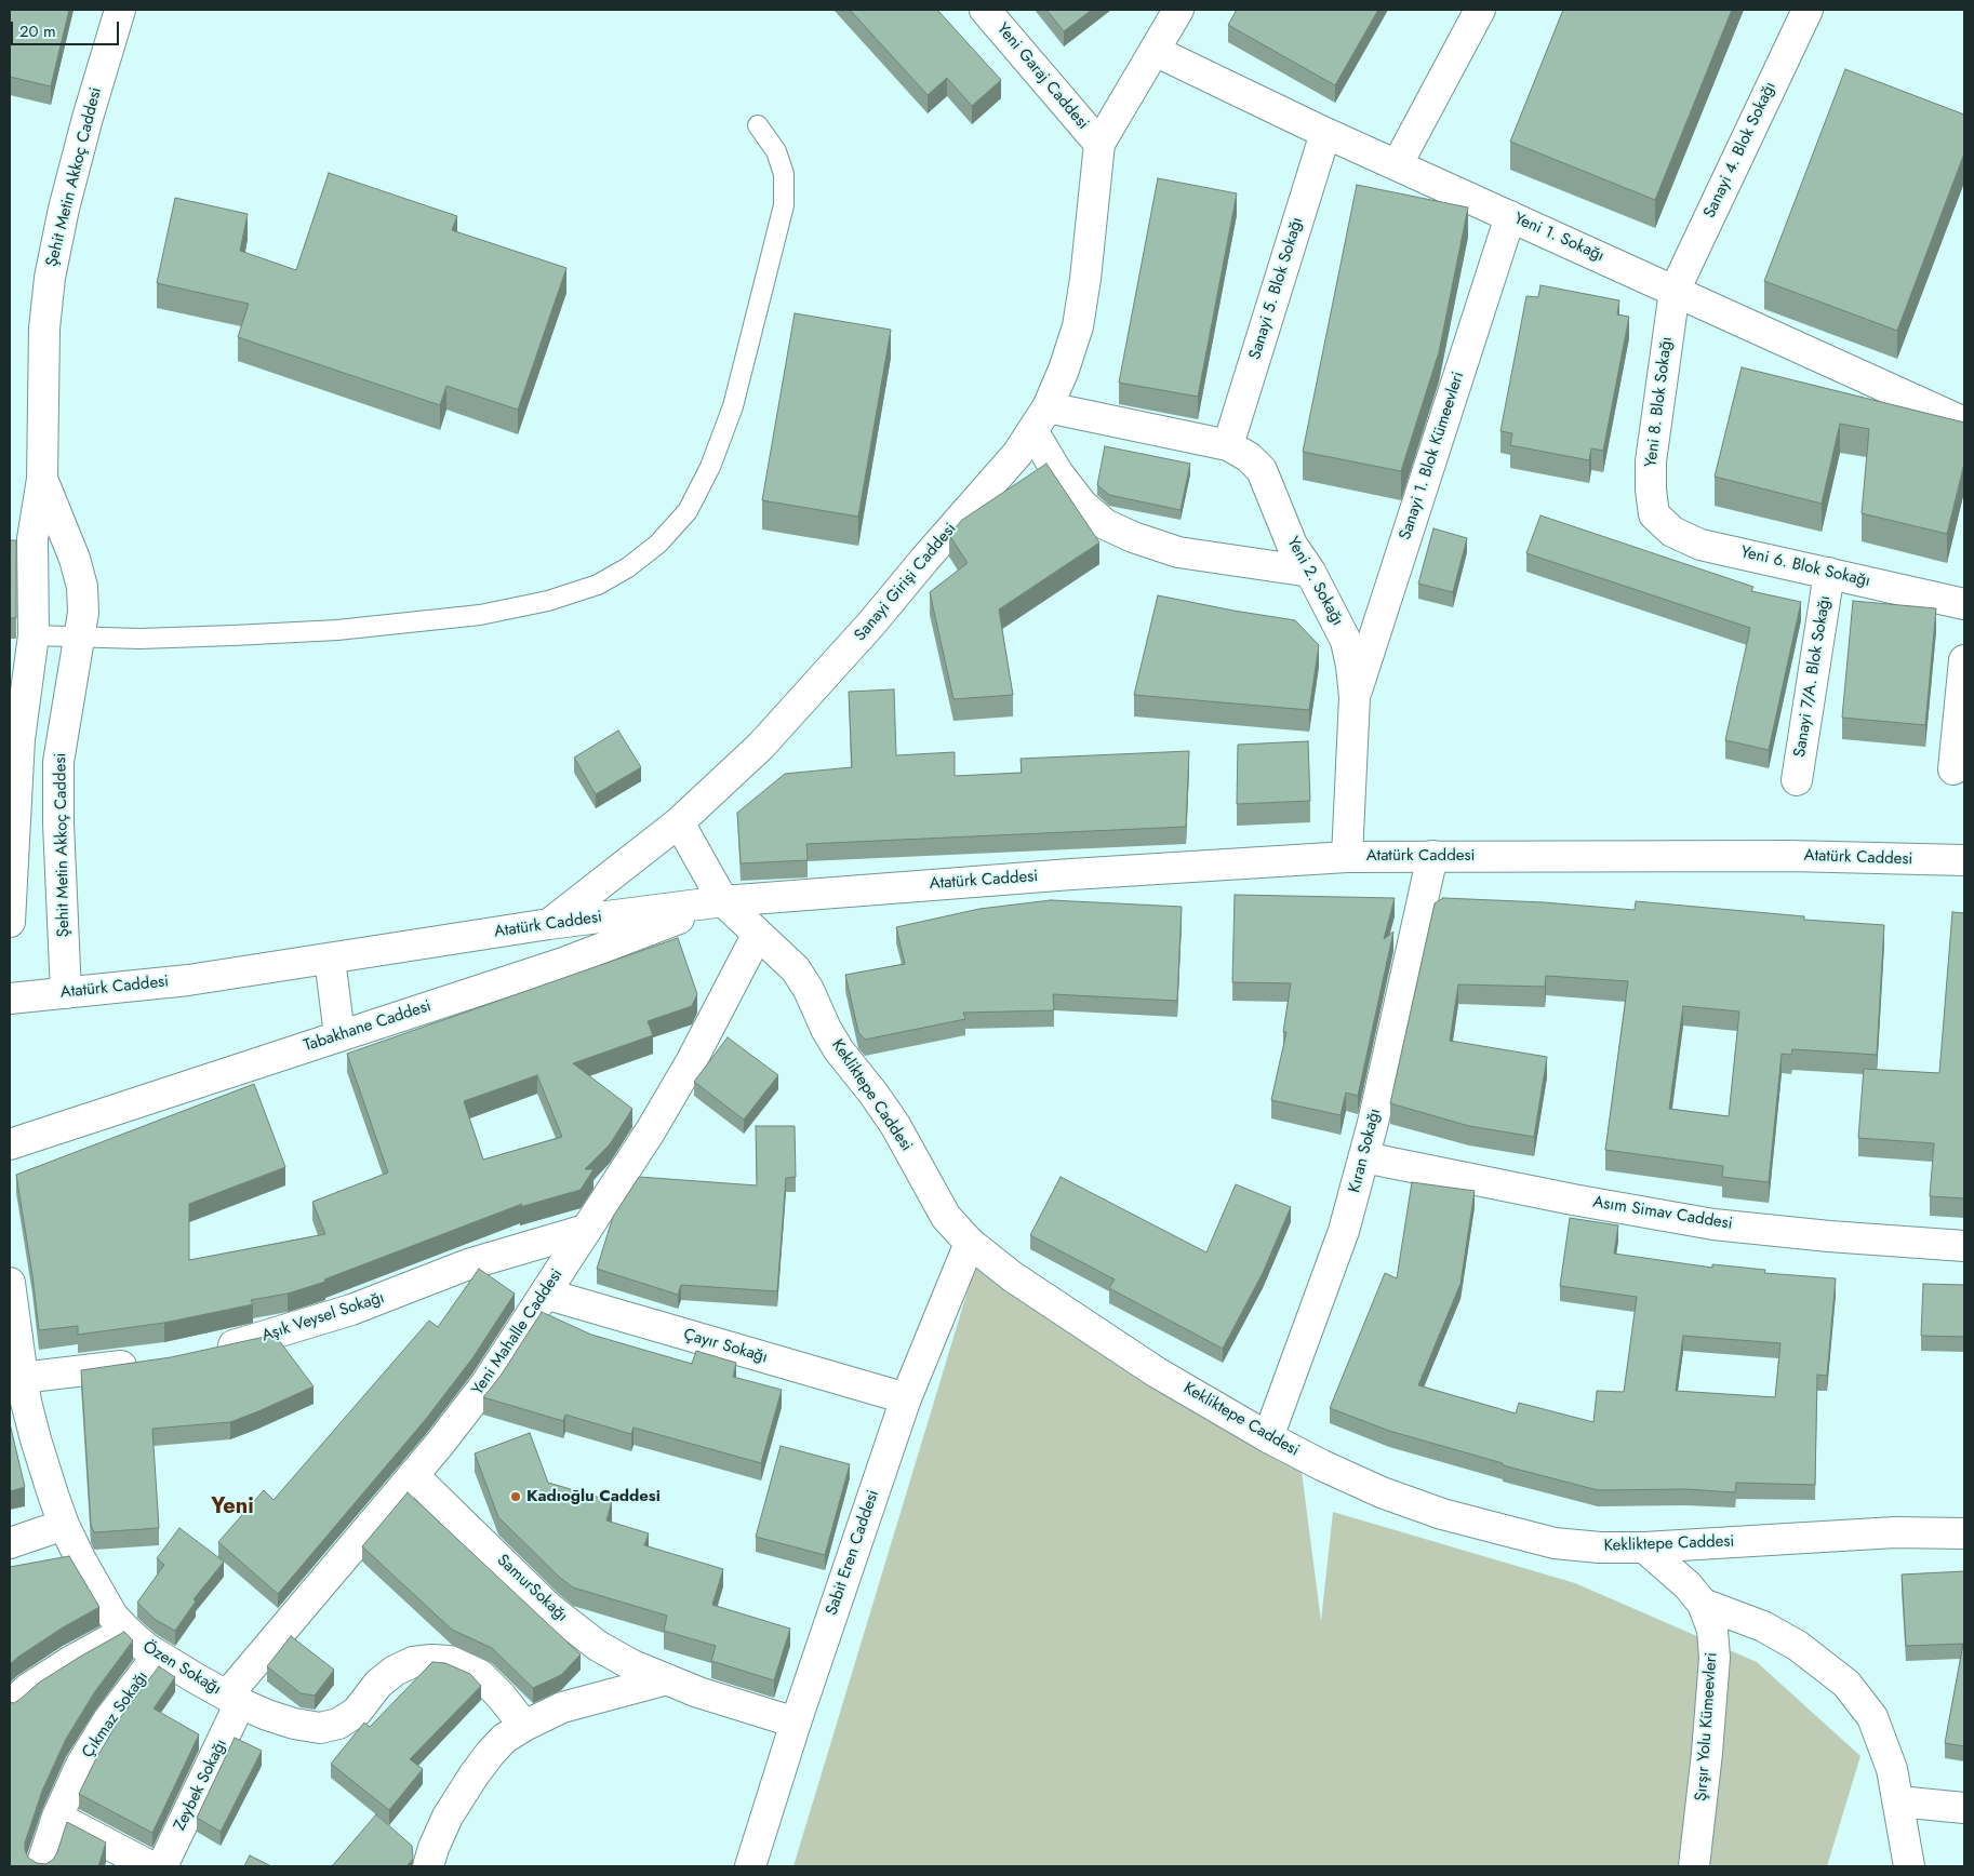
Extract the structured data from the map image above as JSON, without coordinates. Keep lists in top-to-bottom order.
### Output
{
  "streets": {
    "street": [
      "Yeni Garaj Caddesi",
      "Sanayi 4. Blok Sokağı",
      "Şehit Metin Akkoç Caddesi",
      "Yeni 1. Sokağı",
      "Sanayi 5. Blok Sokağı",
      "Yeni 8. Blok Sokağı",
      "Sanayi 1. Blok Kümeevleri",
      "Yeni 6. Blok Sokağı",
      "Yeni 2. Sokağı",
      "Sanayi Girişi Caddesi",
      "Sanayi 7/A. Blok Sokağı",
      "Atatürk Caddesi",
      "Tabakhane Caddesi",
      "Kekliktepe Caddesi",
      "Kıran Sokağı",
      "Asım Simav Caddesi",
      "Aşık Veysel Sokağı",
      "Yeni Mahalle Caddesi",
      "Çayır Sokağı",
      "Sabit Eren Caddesi",
      "SamurSokağı",
      "Özen Sokağı",
      "Çıkmaz Sokağı",
      "Şırşır Yolu Kümeevleri",
      "Zeybek Sokağı"
    ]
  },
  "crossings": [
    ["Yeni Garaj Caddesi", "Sanayi Girişi Caddesi"],
    ["Sanayi 4. Blok Sokağı", "Yeni 1. Sokağı"],
    ["Sanayi 4. Blok Sokağı", "Yeni 8. Blok Sokağı"],
    ["Şehit Metin Akkoç Caddesi", "Atatürk Caddesi"],
    ["Yeni 1. Sokağı", "Sanayi 5. Blok Sokağı"],
    ["Yeni 1. Sokağı", "Yeni 8. Blok Sokağı"],
    ["Yeni 1. Sokağı", "Sanayi 1. Blok Kümeevleri"],
    ["Sanayi 5. Blok Sokağı", "Yeni 2. Sokağı"],
    ["Yeni 8. Blok Sokağı", "Yeni 6. Blok Sokağı"],
    ["Sanayi 1. Blok Kümeevleri", "Yeni 2. Sokağı"],
    ["Yeni 6. Blok Sokağı", "Sanayi 7/A. Blok Sokağı"],
    ["Yeni 2. Sokağı", "Sanayi Girişi Caddesi"],
    ["Yeni 2. Sokağı", "Atatürk Caddesi"],
    ["Sanayi Girişi Caddesi", "Atatürk Caddesi"],
    ["Sanayi Girişi Caddesi", "Kekliktepe Caddesi"],
    ["Atatürk Caddesi", "Tabakhane Caddesi"],
    ["Atatürk Caddesi", "Kekliktepe Caddesi"],
    ["Atatürk Caddesi", "Kıran Sokağı"],
    ["Tabakhane Caddesi", "Kekliktepe Caddesi"],
    ["Kekliktepe Caddesi", "Kıran Sokağı"],
    ["Kekliktepe Caddesi", "Yeni Mahalle Caddesi"],
    ["Kekliktepe Caddesi", "Sabit Eren Caddesi"],
    ["Kekliktepe Caddesi", "Şırşır Yolu Kümeevleri"],
    ["Kıran Sokağı", "Asım Simav Caddesi"],
    ["Aşık Veysel Sokağı", "Yeni Mahalle Caddesi"],
    ["Yeni Mahalle Caddesi", "Çayır Sokağı"],
    ["Yeni Mahalle Caddesi", "SamurSokağı"],
    ["Yeni Mahalle Caddesi", "Özen Sokağı"],
    ["Yeni Mahalle Caddesi", "Zeybek Sokağı"],
    ["Çayır Sokağı", "Sabit Eren Caddesi"],
    ["Sabit Eren Caddesi", "SamurSokağı"],
    ["Özen Sokağı", "Çıkmaz Sokağı"],
    ["Özen Sokağı", "Zeybek Sokağı"]
  ],
  "districts": ["Yeni"],
  "places": ["Kadıoğlu Caddesi"],
  "scale_bar": "20 m"
}
